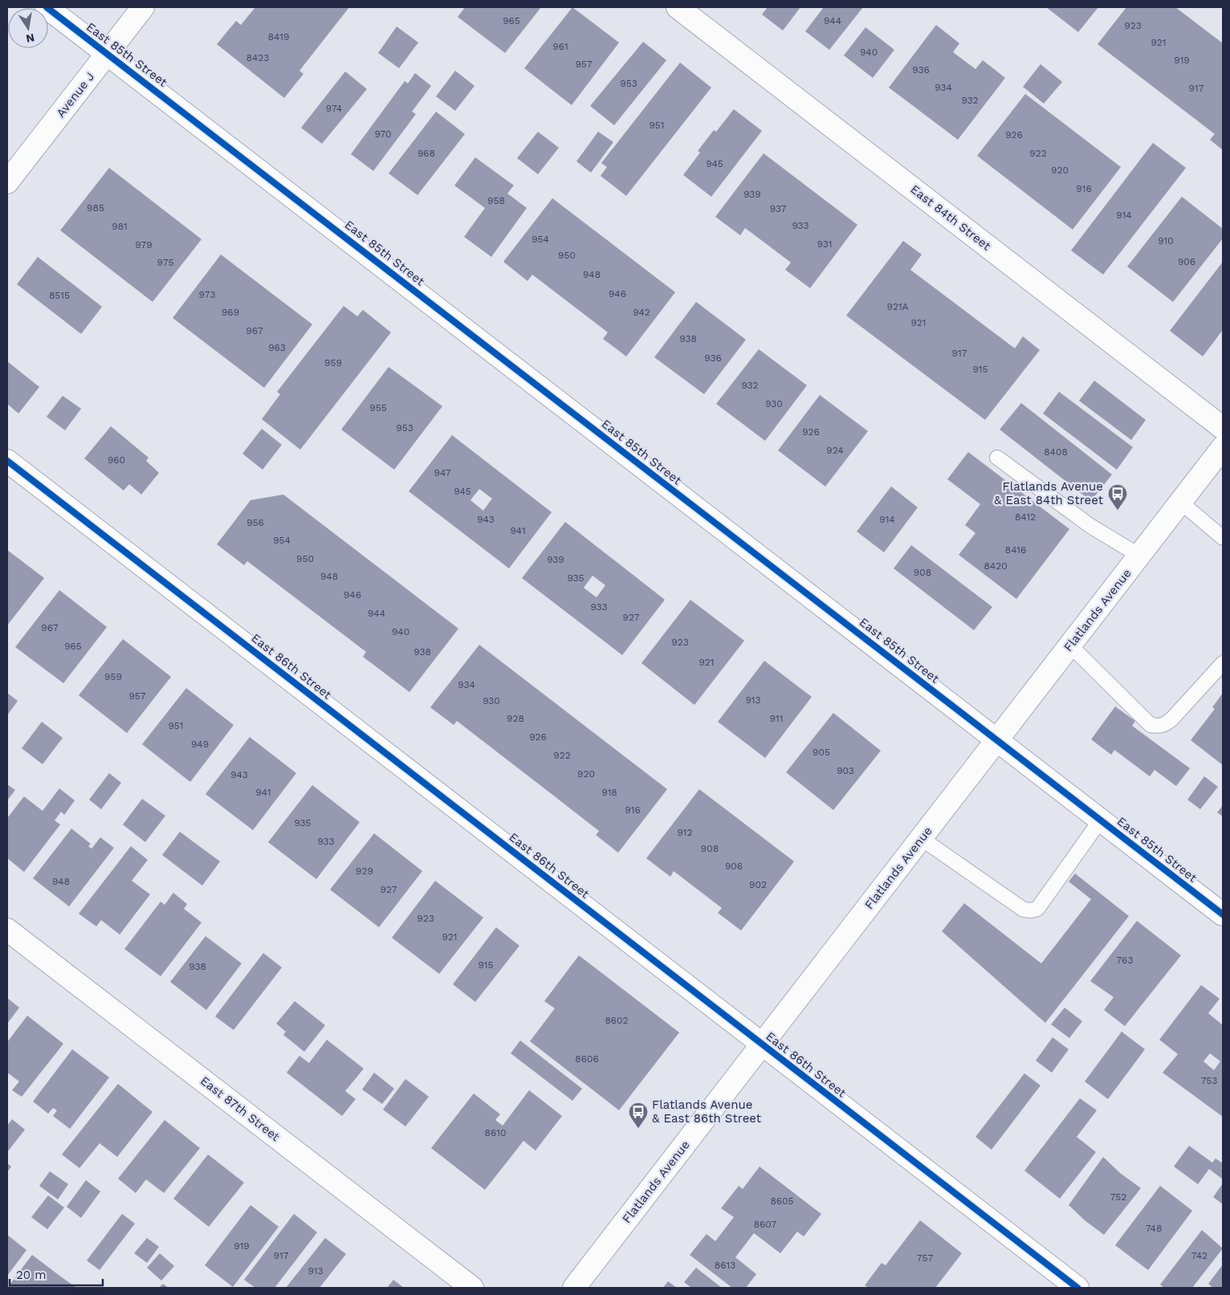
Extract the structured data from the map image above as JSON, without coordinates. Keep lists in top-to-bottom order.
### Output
{
  "streets": {
    "street": [
      "East 85th Street",
      "Avenue J",
      "East 84th Street",
      "Flatlands Avenue",
      "East 86th Street",
      "East 87th Street"
    ]
  },
  "crossings": [
    ["East 85th Street", "Avenue J"],
    ["East 85th Street", "Flatlands Avenue"],
    ["Flatlands Avenue", "East 86th Street"]
  ],
  "places": {
    "bus stop": ["Flatlands Avenue & East 84th Street", "Flatlands Avenue & East 86th Street"]
  },
  "house_numbers": [
    "965",
    "944",
    "923",
    "8419",
    "921",
    "961",
    "940",
    "8423",
    "919",
    "957",
    "936",
    "953",
    "934",
    "917",
    "932",
    "974",
    "951",
    "970",
    "926",
    "968",
    "922",
    "945",
    "920",
    "916",
    "939",
    "958",
    "985",
    "937",
    "914",
    "933",
    "981",
    "954",
    "910",
    "931",
    "979",
    "950",
    "906",
    "975",
    "948",
    "946",
    "973",
    "8515",
    "921A",
    "969",
    "942",
    "921",
    "967",
    "938",
    "963",
    "917",
    "936",
    "959",
    "915",
    "932",
    "930",
    "955",
    "953",
    "926",
    "924",
    "8408",
    "960",
    "947",
    "945",
    "8412",
    "943",
    "914",
    "956",
    "941",
    "954",
    "8416",
    "950",
    "939",
    "8420",
    "908",
    "948",
    "935",
    "946",
    "933",
    "944",
    "927",
    "967",
    "940",
    "923",
    "965",
    "938",
    "921",
    "959",
    "934",
    "957",
    "913",
    "930",
    "928",
    "911",
    "951",
    "926",
    "949",
    "905",
    "922",
    "903",
    "920",
    "943",
    "941",
    "918",
    "916",
    "935",
    "912",
    "933",
    "908",
    "906",
    "929",
    "948",
    "902",
    "927",
    "923",
    "921",
    "763",
    "915",
    "938",
    "8602",
    "8606",
    "753",
    "8610",
    "752",
    "8605",
    "8607",
    "748",
    "919",
    "917",
    "742",
    "757",
    "8613",
    "913"
  ],
  "scale_bar": "20 m",
  "north": "bottom"
}
